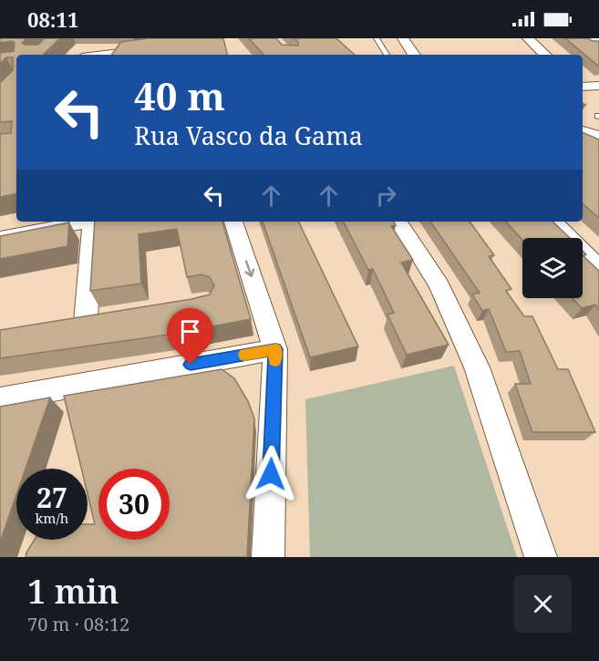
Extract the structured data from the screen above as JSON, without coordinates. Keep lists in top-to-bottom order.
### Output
{
  "page": {
    "status": "08:11",
    "turn": ["40 m", "Rua Vasco da Gama"],
    "speed": "27 km/h",
    "limit": "30",
    "heading": ["1 min", "70 m · 08:12"]
  }
}
